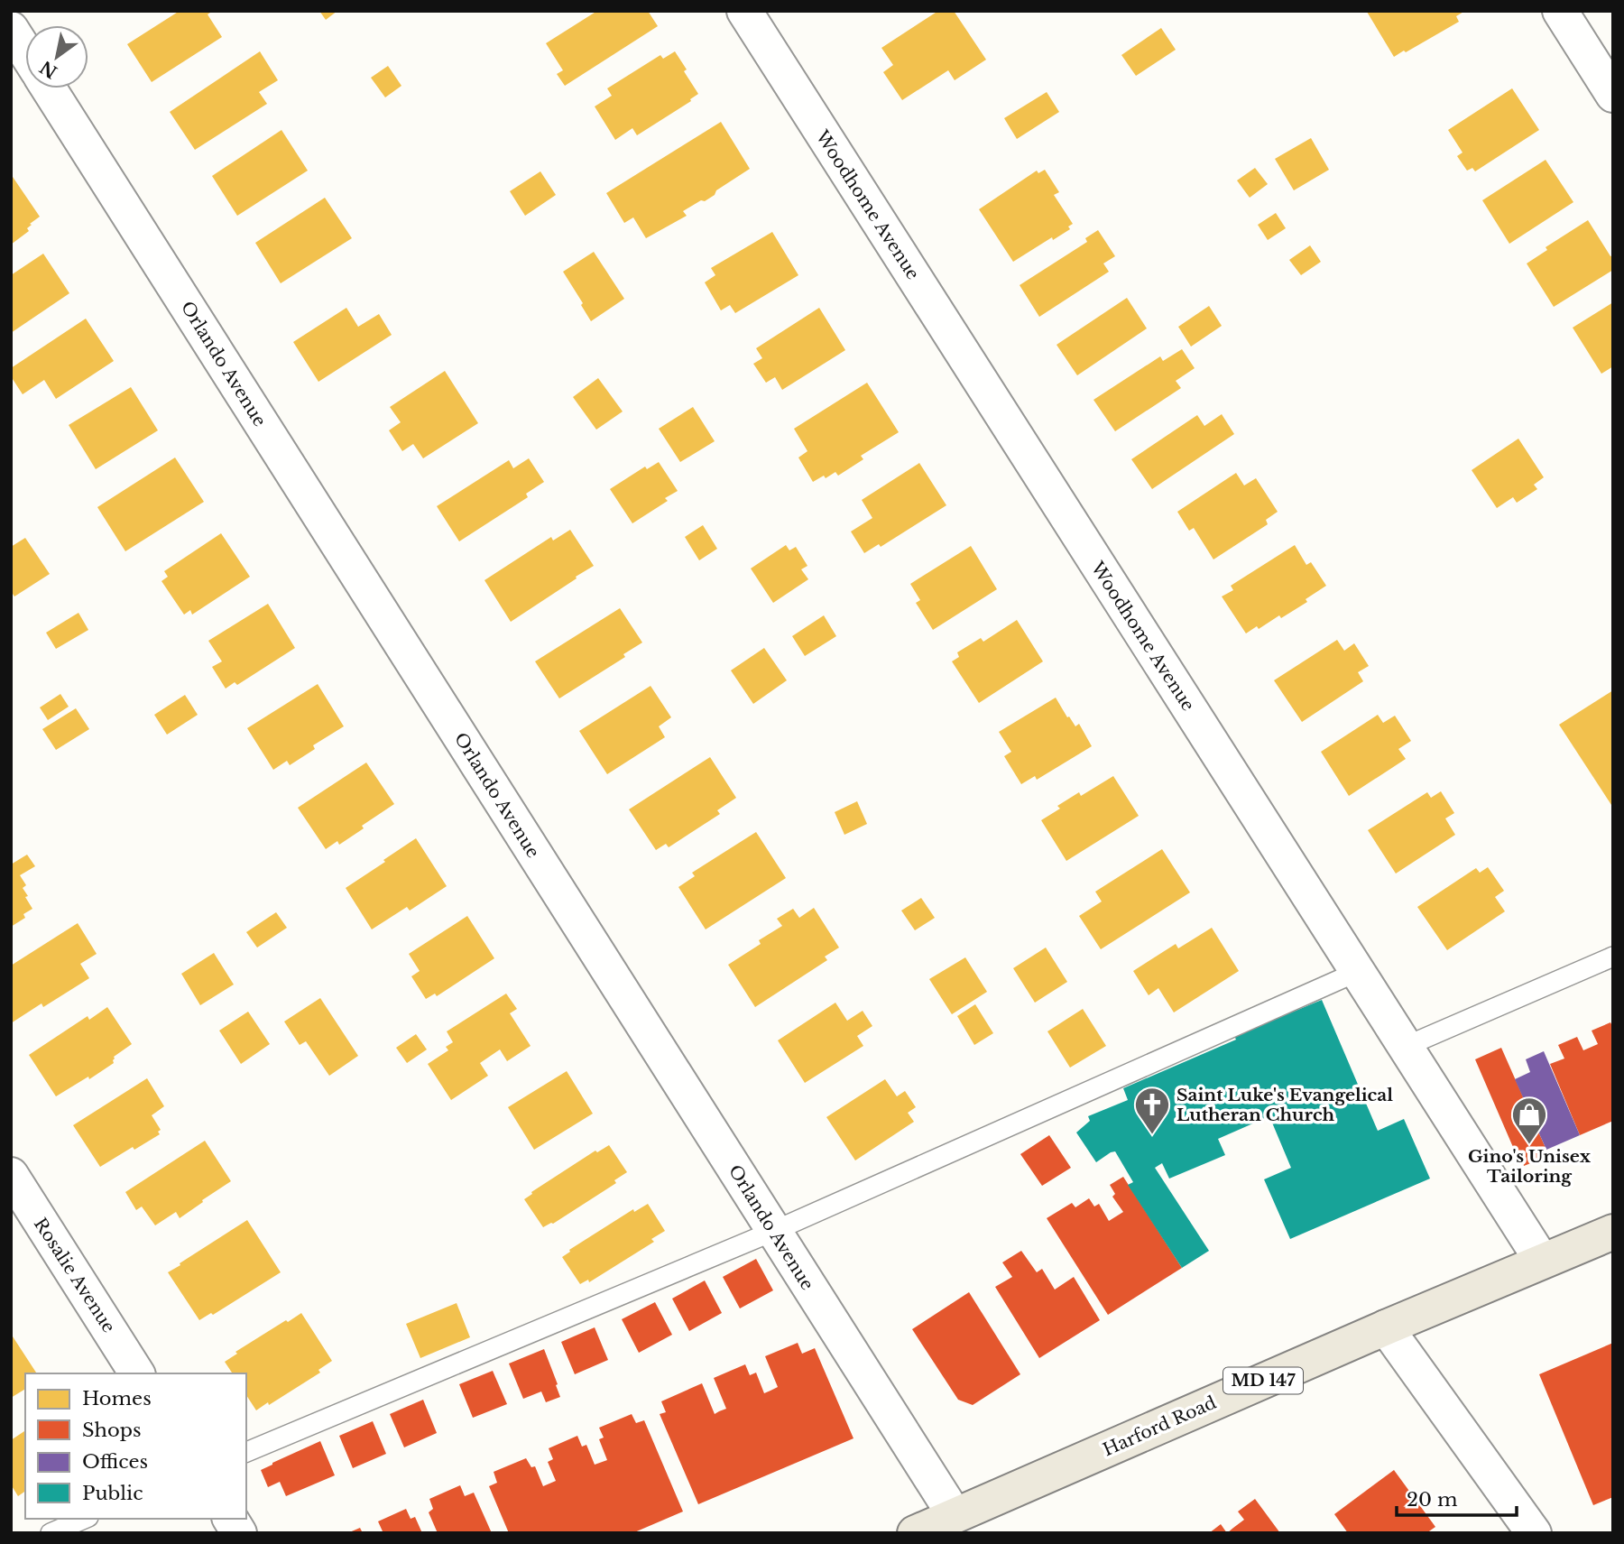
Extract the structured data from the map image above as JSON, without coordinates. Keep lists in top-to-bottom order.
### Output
{
  "streets": {
    "main road": ["MD 147", "Harford Road"],
    "street": ["Woodhome Avenue", "Orlando Avenue", "Rosalie Avenue"]
  },
  "crossings": [
    ["Woodhome Avenue", "Harford Road"],
    ["Orlando Avenue", "Harford Road"]
  ],
  "places": {
    "church": ["Saint Luke's Evangelical Lutheran Church"],
    "shop": ["Gino's Unisex Tailoring"]
  },
  "legend": [
    "Homes",
    "Shops",
    "Offices",
    "Public"
  ],
  "scale_bar": "20 m",
  "north": "bottom left"
}
